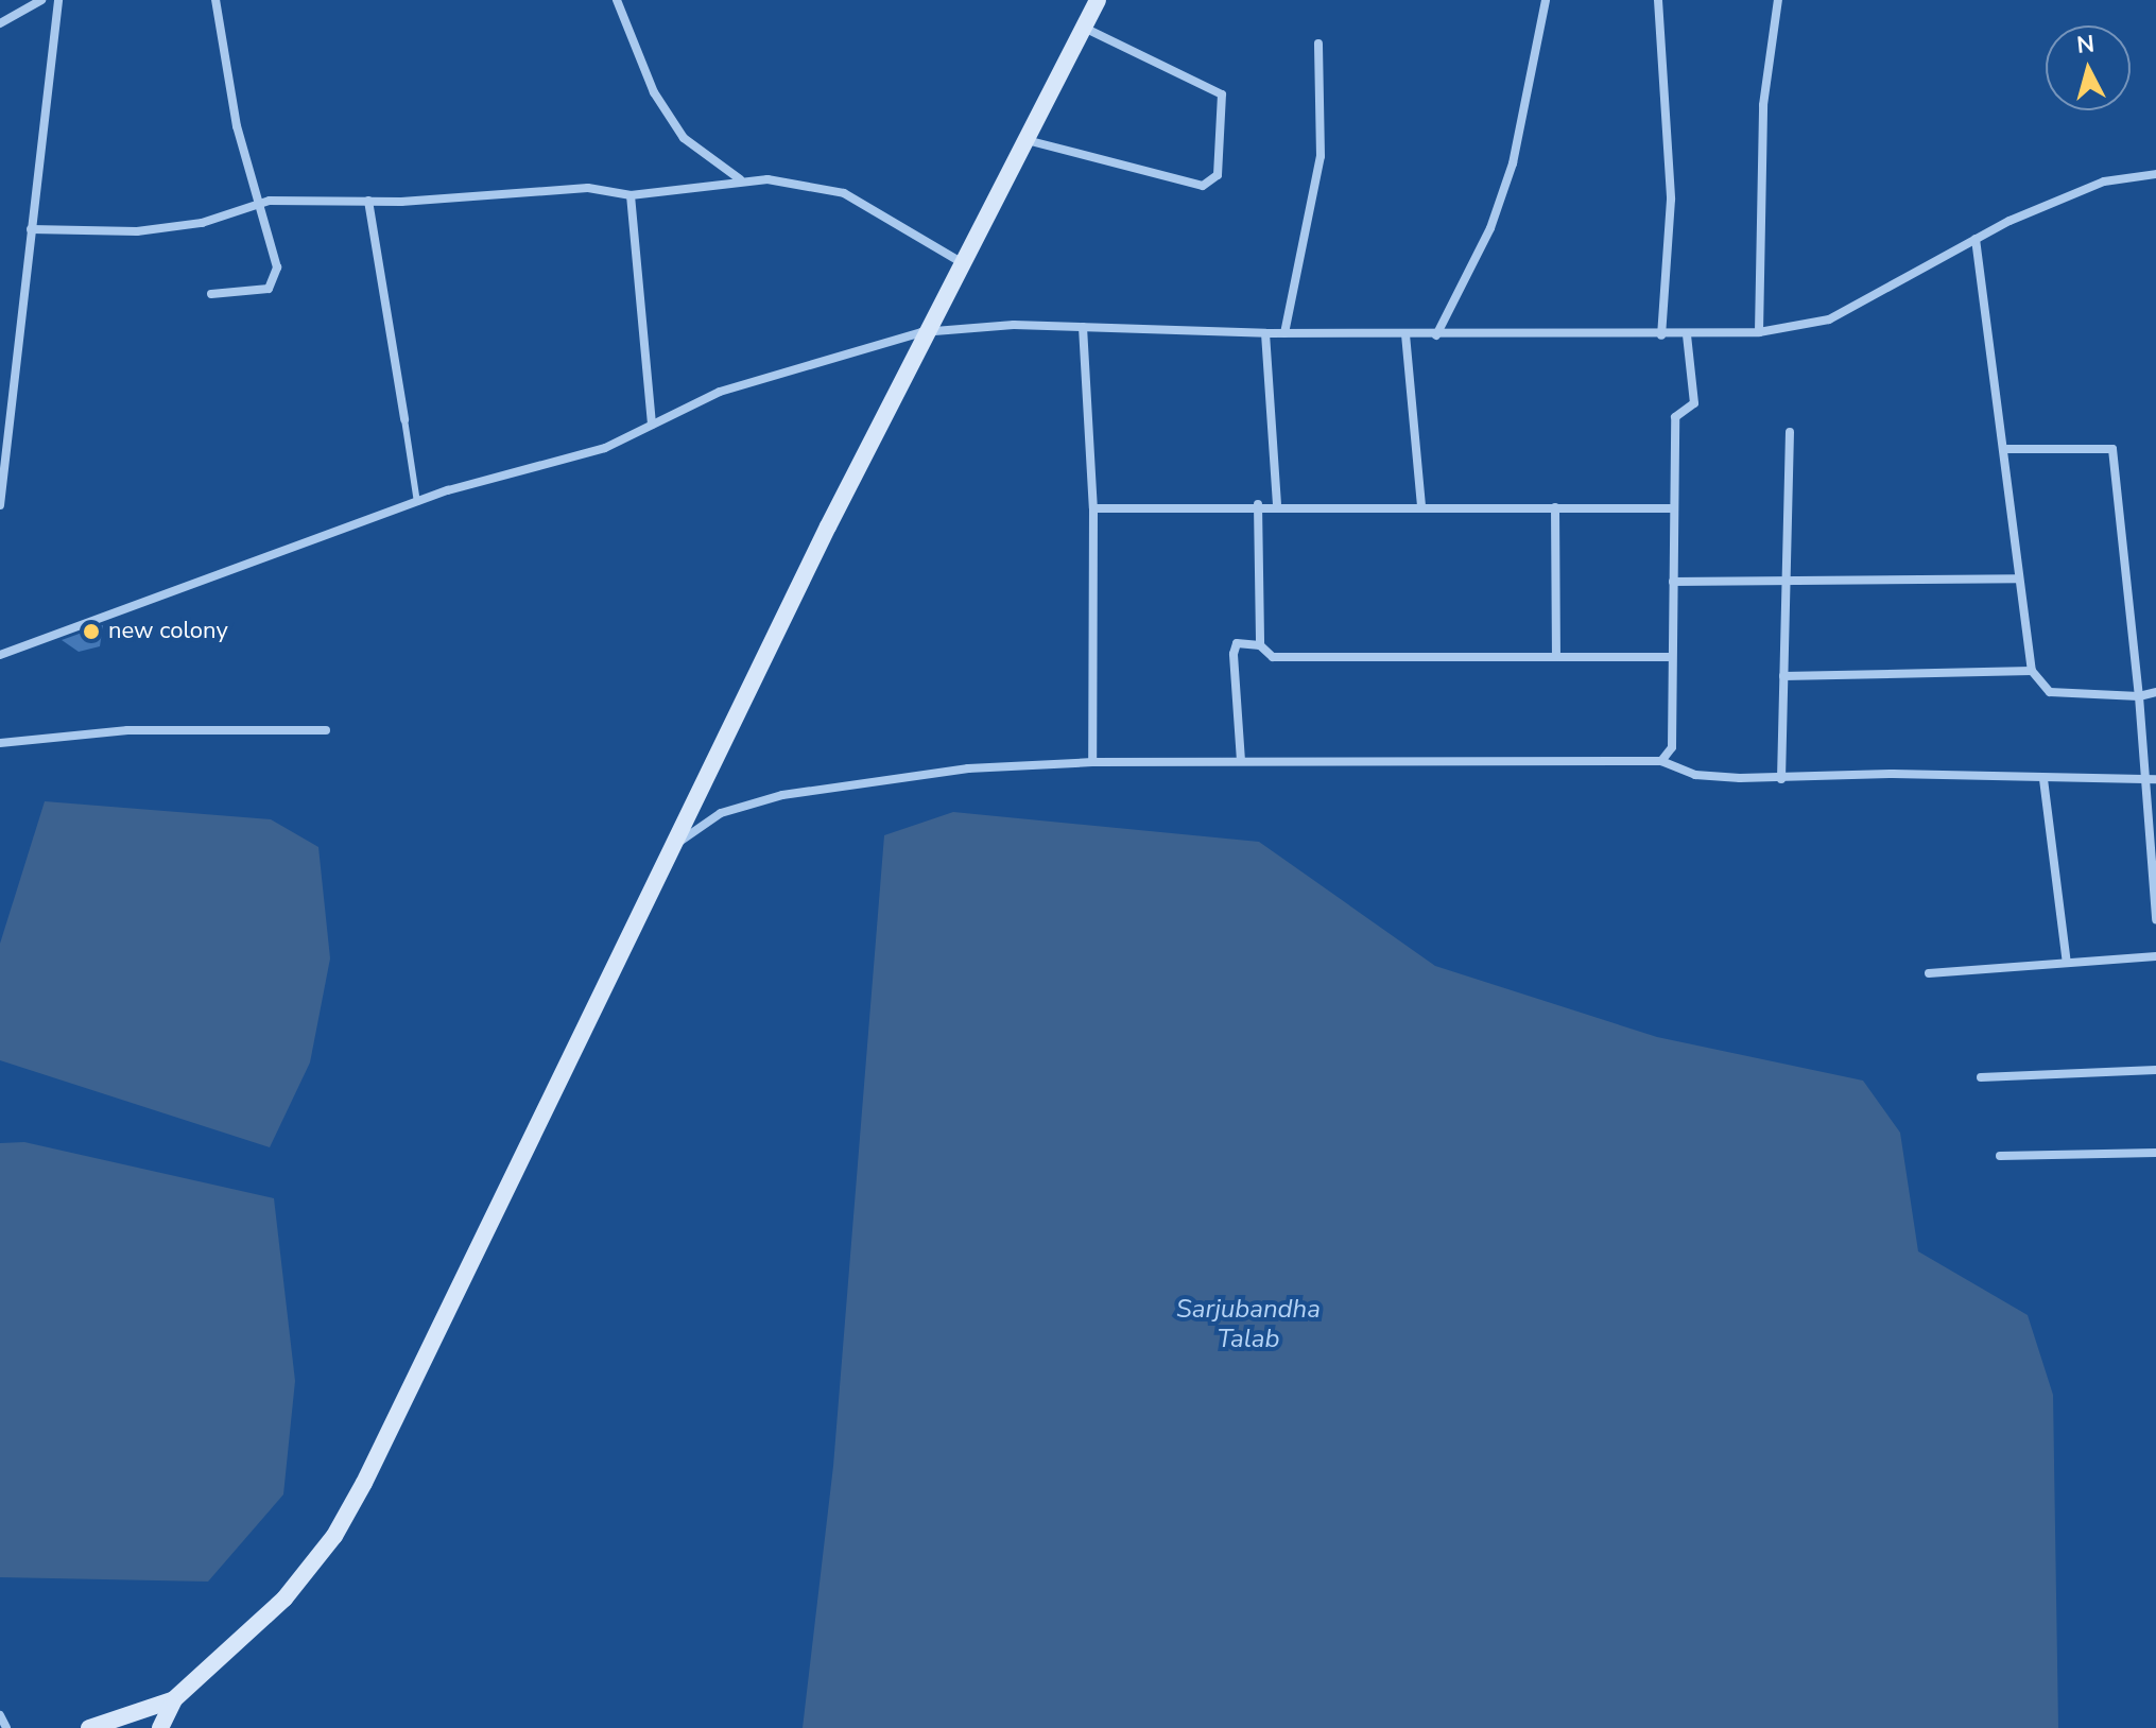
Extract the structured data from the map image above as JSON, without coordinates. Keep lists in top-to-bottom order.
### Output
{
  "water": ["Sarjubandha Talab"],
  "places": ["new colony"],
  "north": "top"
}
